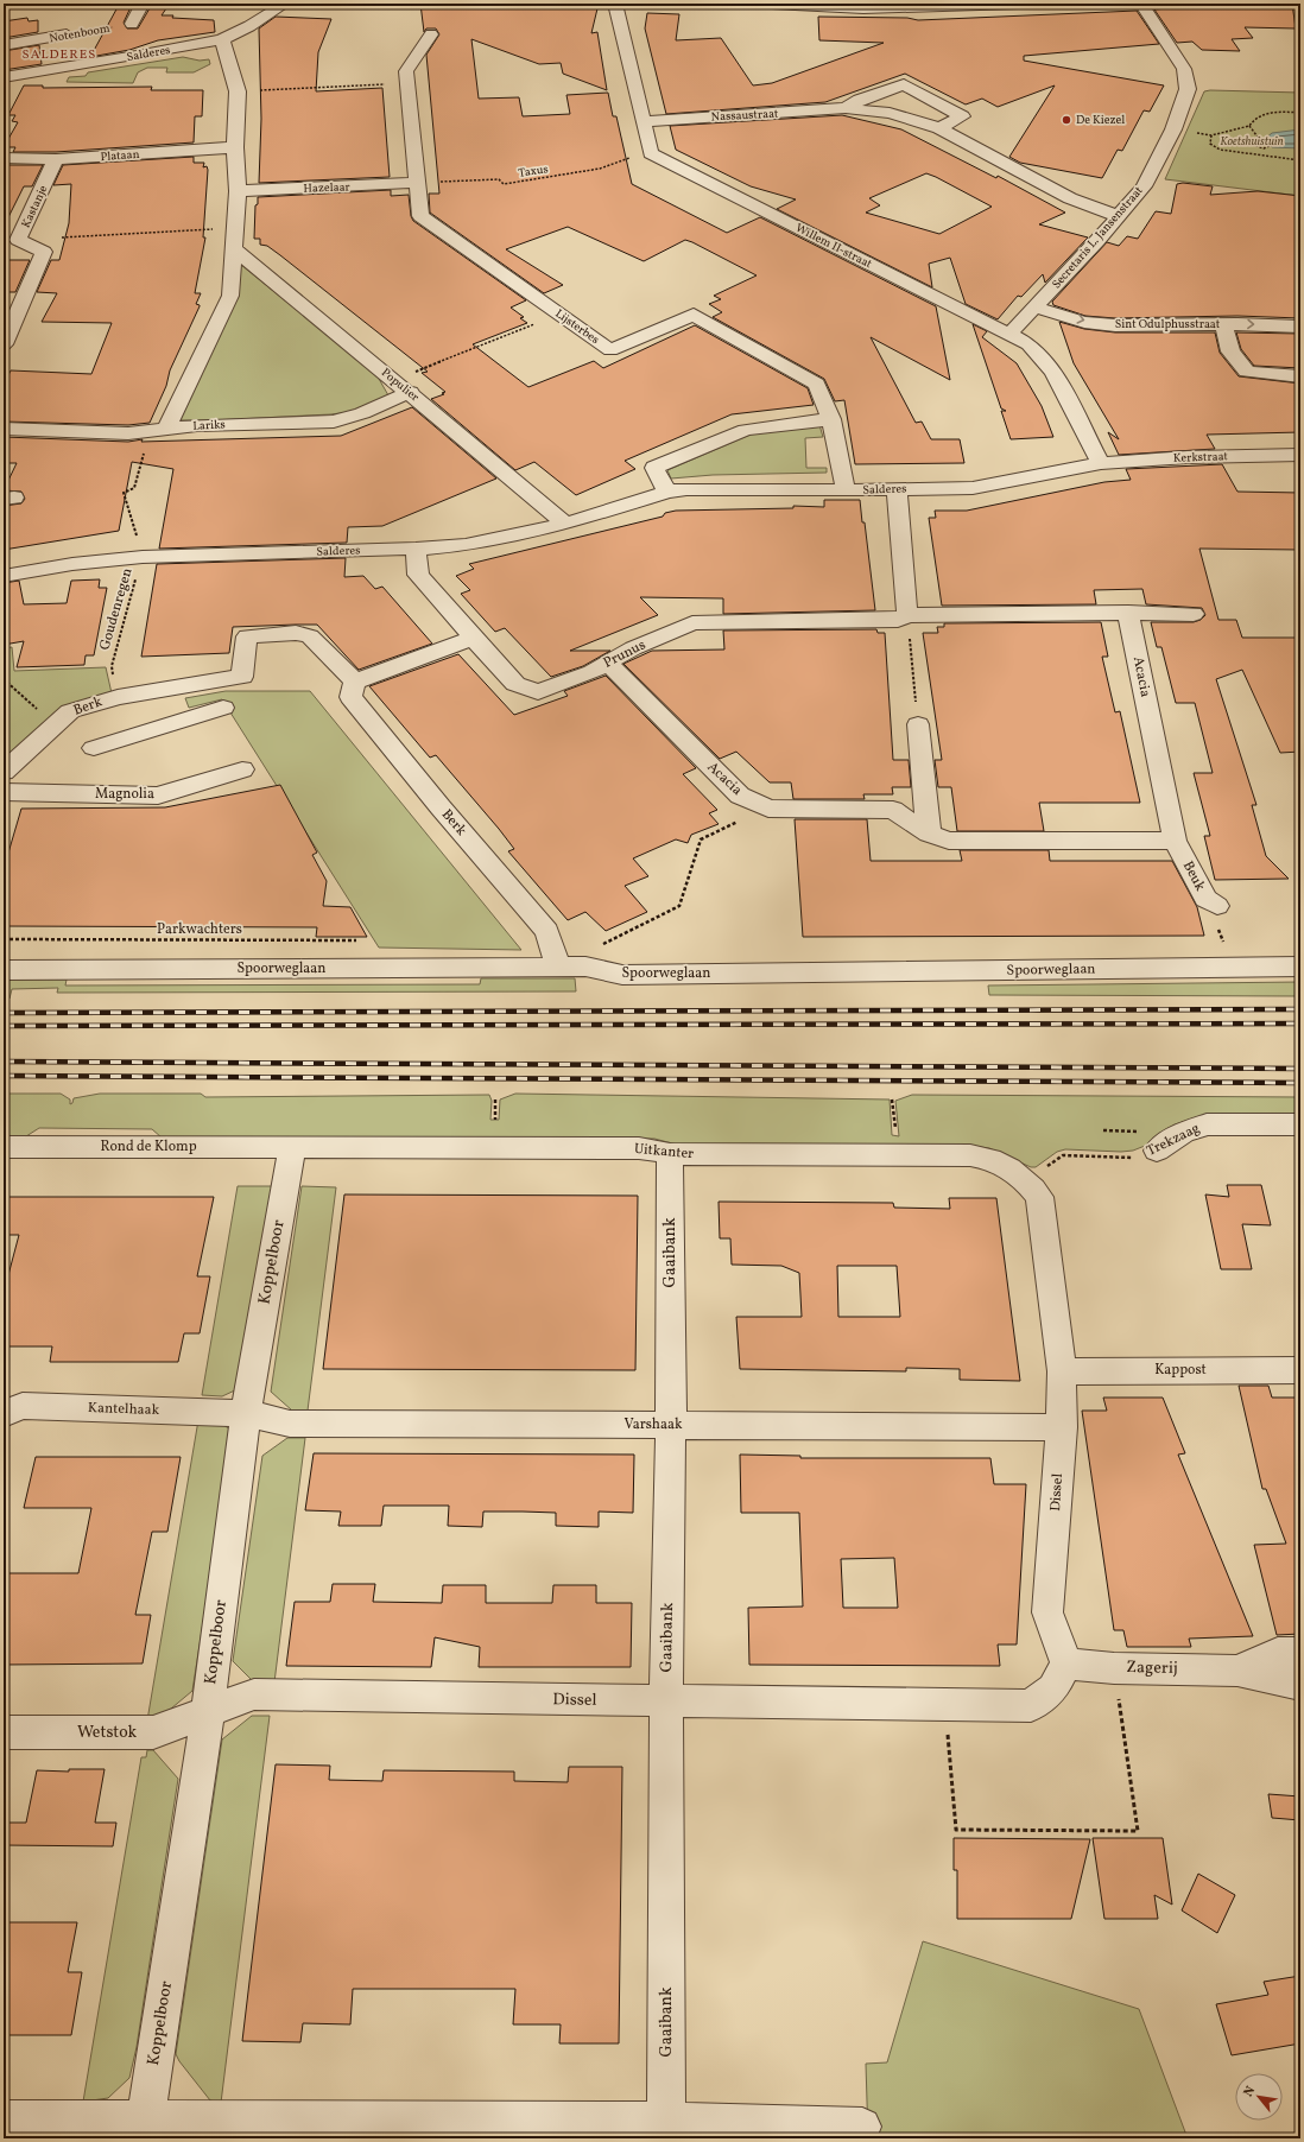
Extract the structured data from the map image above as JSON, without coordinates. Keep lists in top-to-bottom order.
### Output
{
  "streets": {
    "street": [
      "Notenboom",
      "Salderes",
      "Nassaustraat",
      "Plataan",
      "Hazelaar",
      "Kastanje",
      "Secretaris L. Jansenstraat",
      "Willem II-straat",
      "Sint Odulphusstraat",
      "Lijsterbes",
      "Populier",
      "Lariks",
      "Kerkstraat",
      "Prunus",
      "Acacia",
      "Berk",
      "Magnolia",
      "Beuk",
      "Spoorweglaan",
      "Trekzaag",
      "Rond de Klomp",
      "Uitkanter",
      "Gaaibank",
      "Koppelboor",
      "Kappost",
      "Kantelhaak",
      "Varshaak",
      "Dissel",
      "Zagerij",
      "Wetstok"
    ],
    "path": ["Taxus", "Goudenregen", "Parkwachters"]
  },
  "crossings": [
    ["Salderes", "Willem II-straat"],
    ["Salderes", "Lijsterbes"],
    ["Salderes", "Populier"],
    ["Salderes", "Kerkstraat"],
    ["Salderes", "Goudenregen"],
    ["Salderes", "Prunus"],
    ["Nassaustraat", "Secretaris L. Jansenstraat"],
    ["Plataan", "Kastanje"],
    ["Taxus", "Hazelaar"],
    ["Taxus", "Willem II-straat"],
    ["Taxus", "Lijsterbes"],
    ["Hazelaar", "Lijsterbes"],
    ["Secretaris L. Jansenstraat", "Willem II-straat"],
    ["Secretaris L. Jansenstraat", "Sint Odulphusstraat"],
    ["Willem II-straat", "Kerkstraat"],
    ["Populier", "Lariks"],
    ["Goudenregen", "Berk"],
    ["Prunus", "Acacia"],
    ["Acacia", "Beuk"],
    ["Berk", "Spoorweglaan"],
    ["Parkwachters", "Spoorweglaan"],
    ["Trekzaag", "Uitkanter"],
    ["Trekzaag", "Dissel"],
    ["Rond de Klomp", "Uitkanter"],
    ["Rond de Klomp", "Koppelboor"],
    ["Uitkanter", "Gaaibank"],
    ["Uitkanter", "Koppelboor"],
    ["Uitkanter", "Dissel"],
    ["Gaaibank", "Varshaak"],
    ["Gaaibank", "Dissel"],
    ["Koppelboor", "Kantelhaak"],
    ["Koppelboor", "Varshaak"],
    ["Koppelboor", "Dissel"],
    ["Koppelboor", "Wetstok"],
    ["Kappost", "Dissel"],
    ["Kantelhaak", "Varshaak"],
    ["Varshaak", "Dissel"],
    ["Dissel", "Zagerij"],
    ["Dissel", "Wetstok"]
  ],
  "one_way": ["Sint Odulphusstraat"],
  "districts": ["SALDERES"],
  "parks": ["Koetshuistuin"],
  "places": ["De Kiezel"],
  "north": "top left"
}
